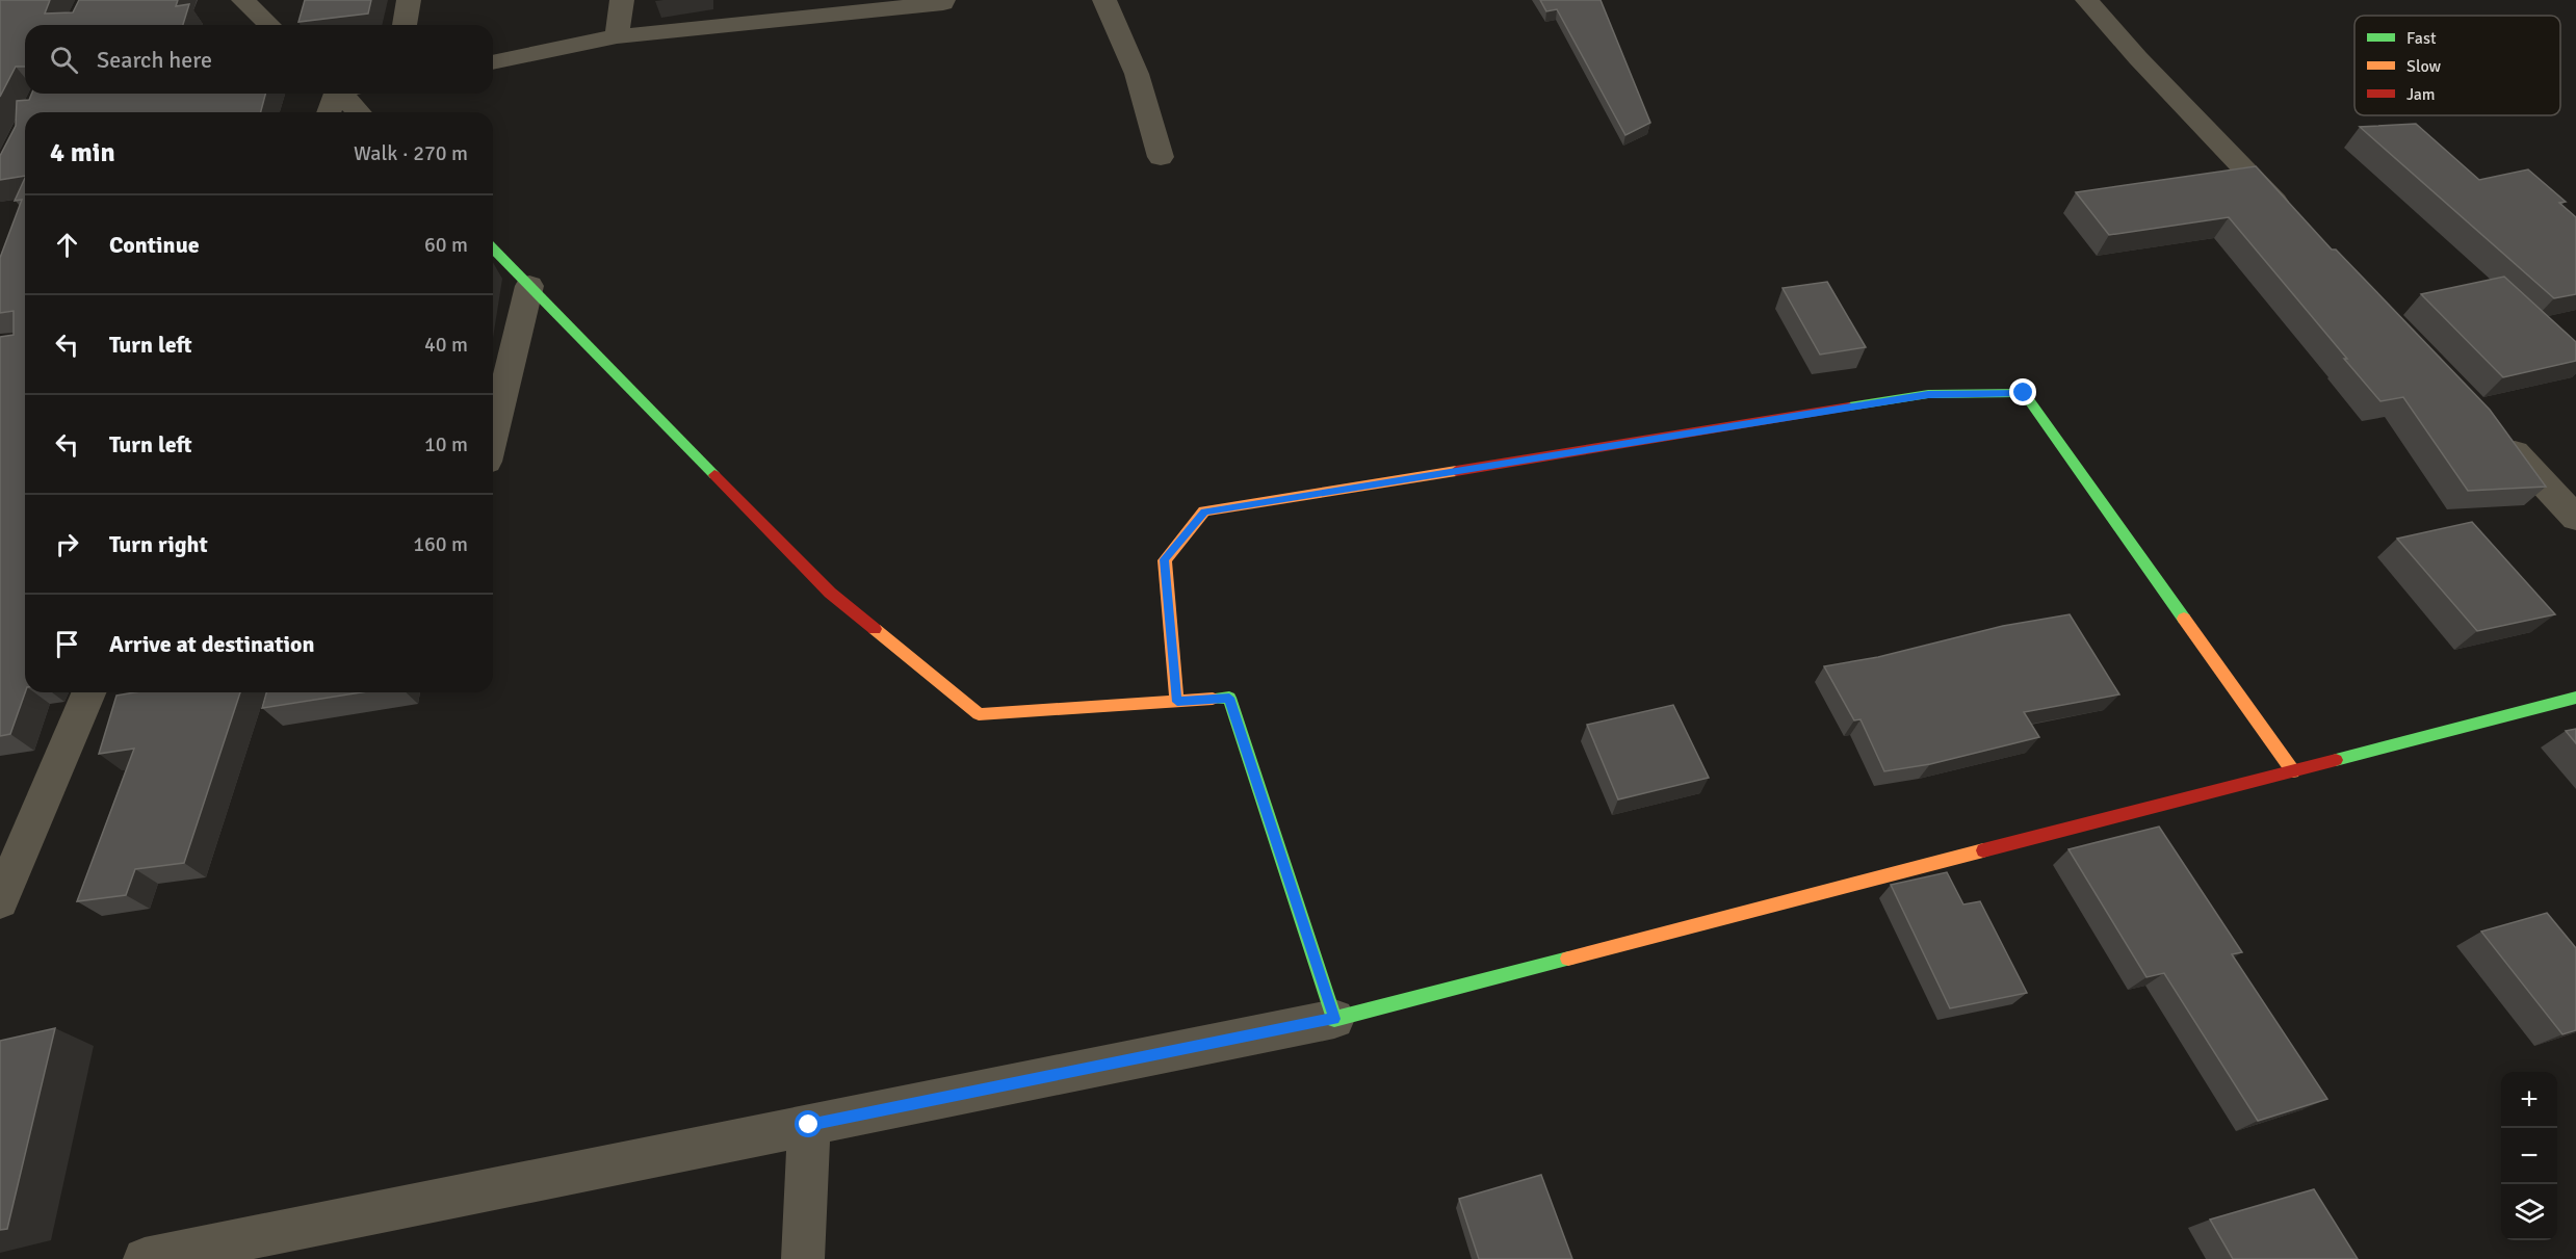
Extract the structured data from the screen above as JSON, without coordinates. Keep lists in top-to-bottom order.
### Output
{
  "legend": ["Fast", "Slow", "Jam"],
  "page": {
    "search": "Search here",
    "heading": ["4 min", "Walk · 270 m"],
    "list": [
      ["Continue", "60 m"],
      ["Turn left", "40 m"],
      ["Turn left", "10 m"],
      ["Turn right", "160 m"],
      "Arrive at destination"
    ],
    "map_buttons": ["+", "−"]
  }
}
